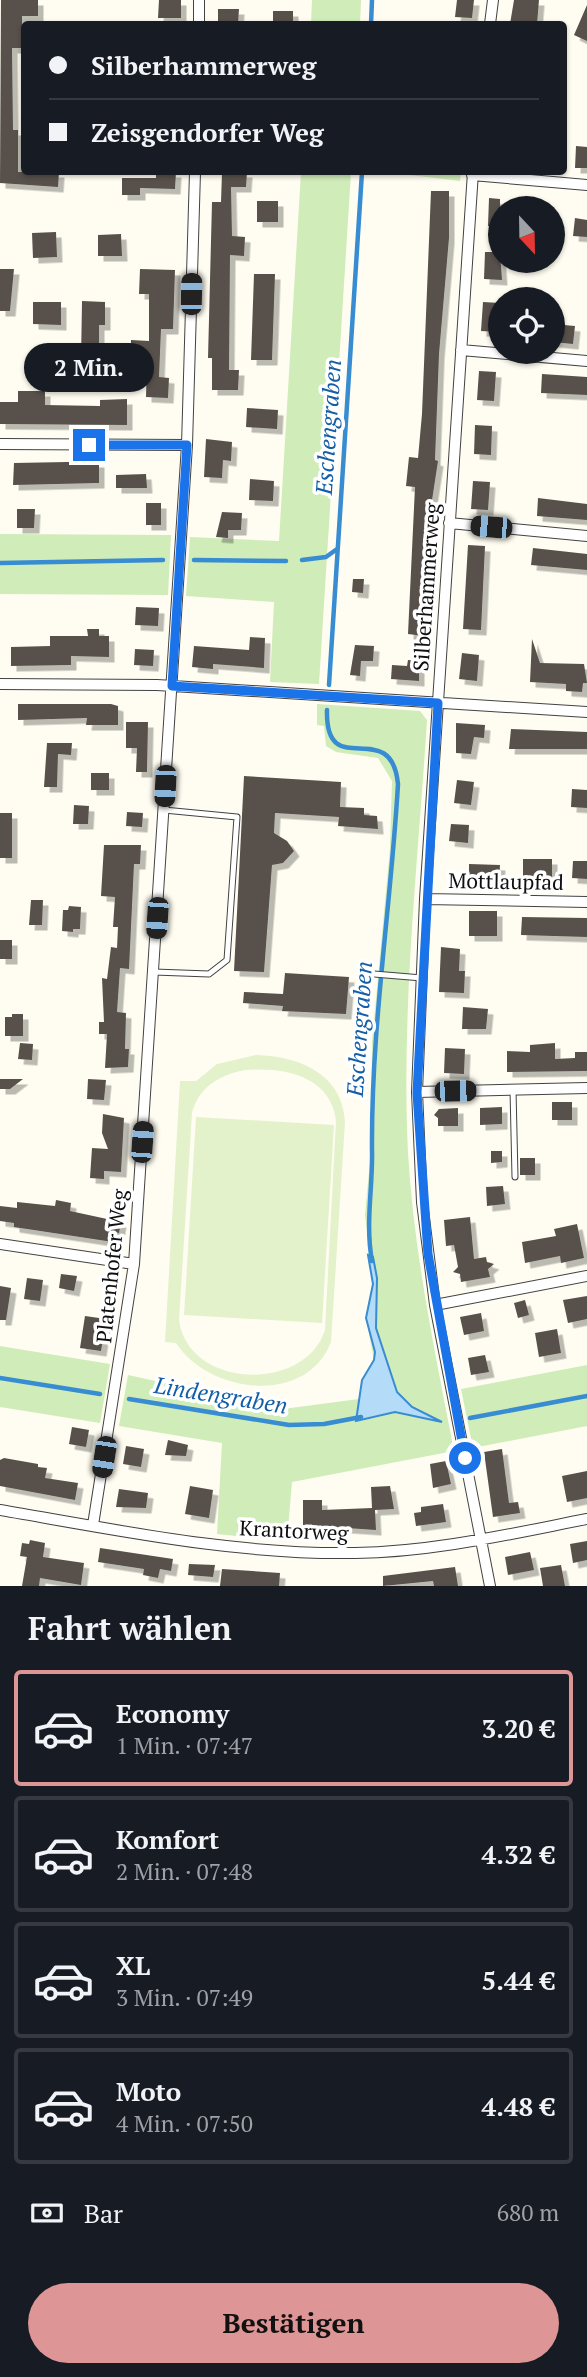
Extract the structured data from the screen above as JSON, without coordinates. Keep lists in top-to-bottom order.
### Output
{
  "streets": {
    "street": [
      "Silberhammerweg",
      "Mottlaupfad",
      "Platenhofer Weg",
      "Krantorweg"
    ]
  },
  "crossings": [
    ["Silberhammerweg", "Mottlaupfad"],
    ["Silberhammerweg", "Krantorweg"],
    ["Platenhofer Weg", "Krantorweg"]
  ],
  "water": ["Eschengraben", "Lindengraben"],
  "north": "bottom",
  "page": {
    "banner": ["Silberhammerweg", "Zeisgendorfer Weg"],
    "bubble": "2 Min.",
    "heading": "Fahrt wählen",
    "list": [
      {
        "name": "Economy",
        "note": "1 Min. · 07:47",
        "value": "3.20 €"
      },
      {
        "name": "Komfort",
        "note": "2 Min. · 07:48",
        "value": "4.32 €"
      },
      {
        "name": "XL",
        "note": "3 Min. · 07:49",
        "value": "5.44 €"
      },
      {
        "name": "Moto",
        "note": "4 Min. · 07:50",
        "value": "4.48 €"
      }
    ],
    "pay": ["Bar", "680 m"],
    "buttons": "Bestätigen"
  }
}
